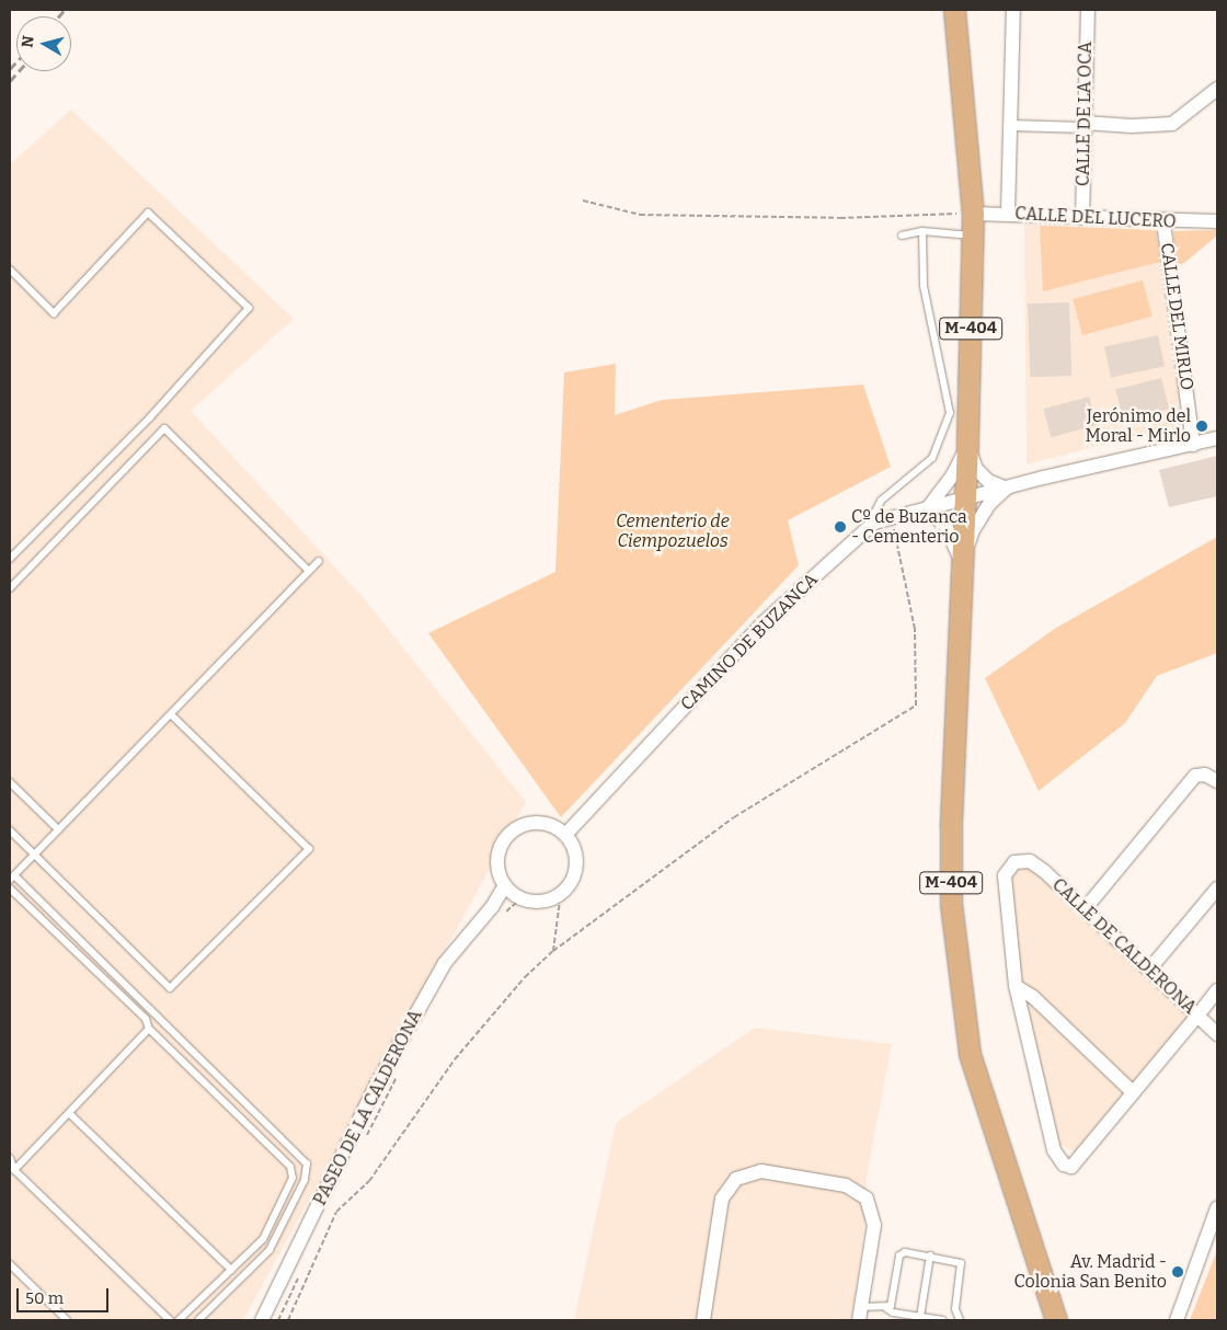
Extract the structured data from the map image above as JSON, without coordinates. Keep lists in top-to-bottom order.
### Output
{
  "streets": {
    "main road": ["M-404"],
    "street": [
      "CALLE DE LA OCA",
      "CALLE DEL LUCERO",
      "CALLE DEL MIRLO",
      "CAMINO DE BUZANCA",
      "CALLE DE CALDERONA",
      "PASEO DE LA CALDERONA"
    ]
  },
  "crossings": [
    ["CALLE DE LA OCA", "CALLE DEL LUCERO"],
    ["CALLE DEL LUCERO", "CALLE DEL MIRLO"],
    ["CALLE DEL LUCERO", "M-404"],
    ["CALLE DEL MIRLO", "CAMINO DE BUZANCA"],
    ["M-404", "CAMINO DE BUZANCA"],
    ["CAMINO DE BUZANCA", "PASEO DE LA CALDERONA"]
  ],
  "parks": ["Cementerio de Ciempozuelos"],
  "places": ["Jerónimo del Moral - Mirlo", "Cº de Buzanca - Cementerio", "Av. Madrid - Colonia San Benito"],
  "scale_bar": "50 m",
  "north": "left"
}
